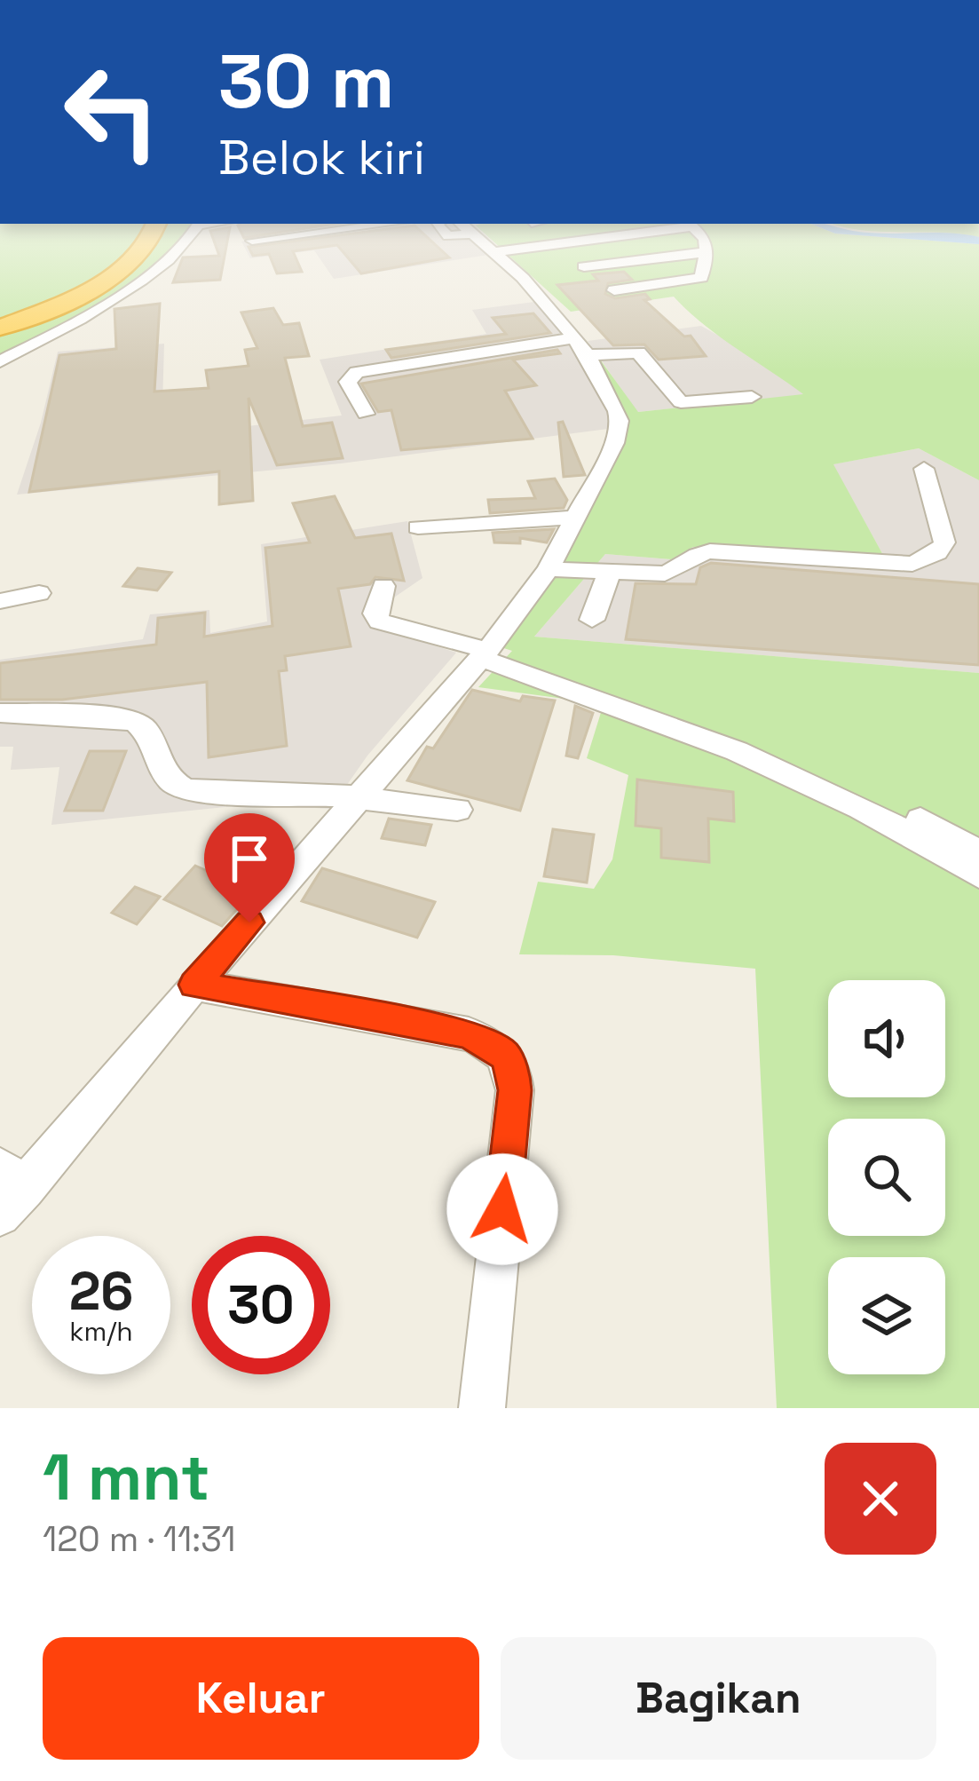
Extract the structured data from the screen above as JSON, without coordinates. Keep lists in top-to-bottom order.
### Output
{
  "page": {
    "turn": ["30 m", "Belok kiri"],
    "speed": "26 km/h",
    "limit": "30",
    "heading": ["1 mnt", "120 m · 11:31"],
    "buttons": ["Keluar", "Bagikan"]
  }
}
